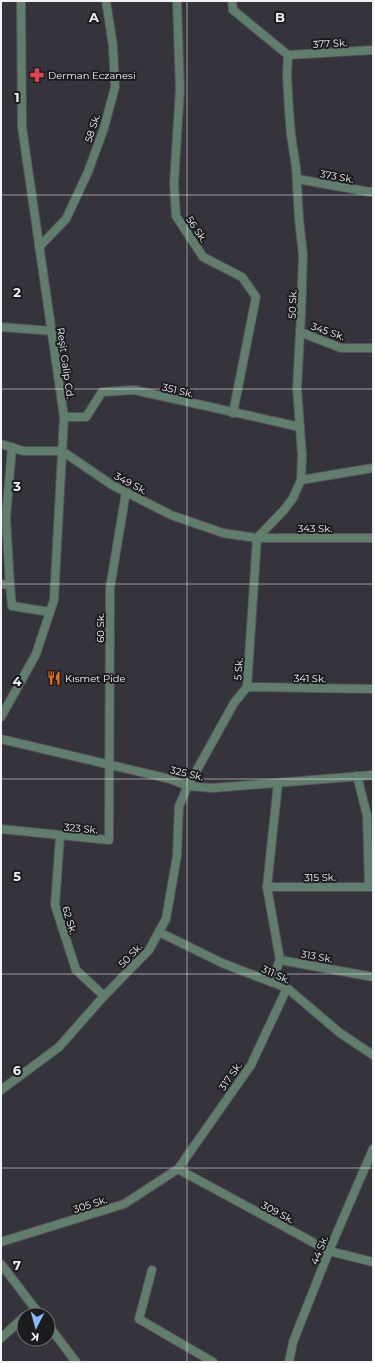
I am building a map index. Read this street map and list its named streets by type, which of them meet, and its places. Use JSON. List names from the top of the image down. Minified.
{"streets":{"street":["377 Sk.","58 Sk.","373 Sk.","56 Sk.","50 Sk.","345 Sk.","Reşit Galip Cd.","351 Sk.","349 Sk.","343 Sk.","60 Sk.","5 Sk.","341 Sk.","325 Sk.","323 Sk.","315 Sk.","62 Sk.","313 Sk.","311 Sk.","317 Sk.","305 Sk.","309 Sk.","44 Sk."]},"crossings":[["377 Sk.","50 Sk."],["58 Sk.","Reşit Galip Cd."],["373 Sk.","50 Sk."],["56 Sk.","351 Sk."],["50 Sk.","345 Sk."],["50 Sk.","351 Sk."],["50 Sk.","349 Sk."],["50 Sk.","343 Sk."],["50 Sk.","5 Sk."],["50 Sk.","325 Sk."],["50 Sk.","62 Sk."],["50 Sk.","311 Sk."],["Reşit Galip Cd.","351 Sk."],["Reşit Galip Cd.","349 Sk."],["349 Sk.","343 Sk."],["349 Sk.","60 Sk."],["349 Sk.","5 Sk."],["343 Sk.","5 Sk."],["60 Sk.","325 Sk."],["60 Sk.","323 Sk."],["5 Sk.","341 Sk."],["5 Sk.","325 Sk."],["325 Sk.","323 Sk."],["323 Sk.","62 Sk."],["311 Sk.","317 Sk."],["317 Sk.","305 Sk."],["317 Sk.","309 Sk."],["305 Sk.","309 Sk."],["309 Sk.","44 Sk."]],"places":{"pharmacy":["Derman Eczanesi"],"restaurant":["Kısmet Pide"]},"north":"bottom","grid":{"columns":["A","B"],"rows":["1","2","3","4","5","6","7"]}}
